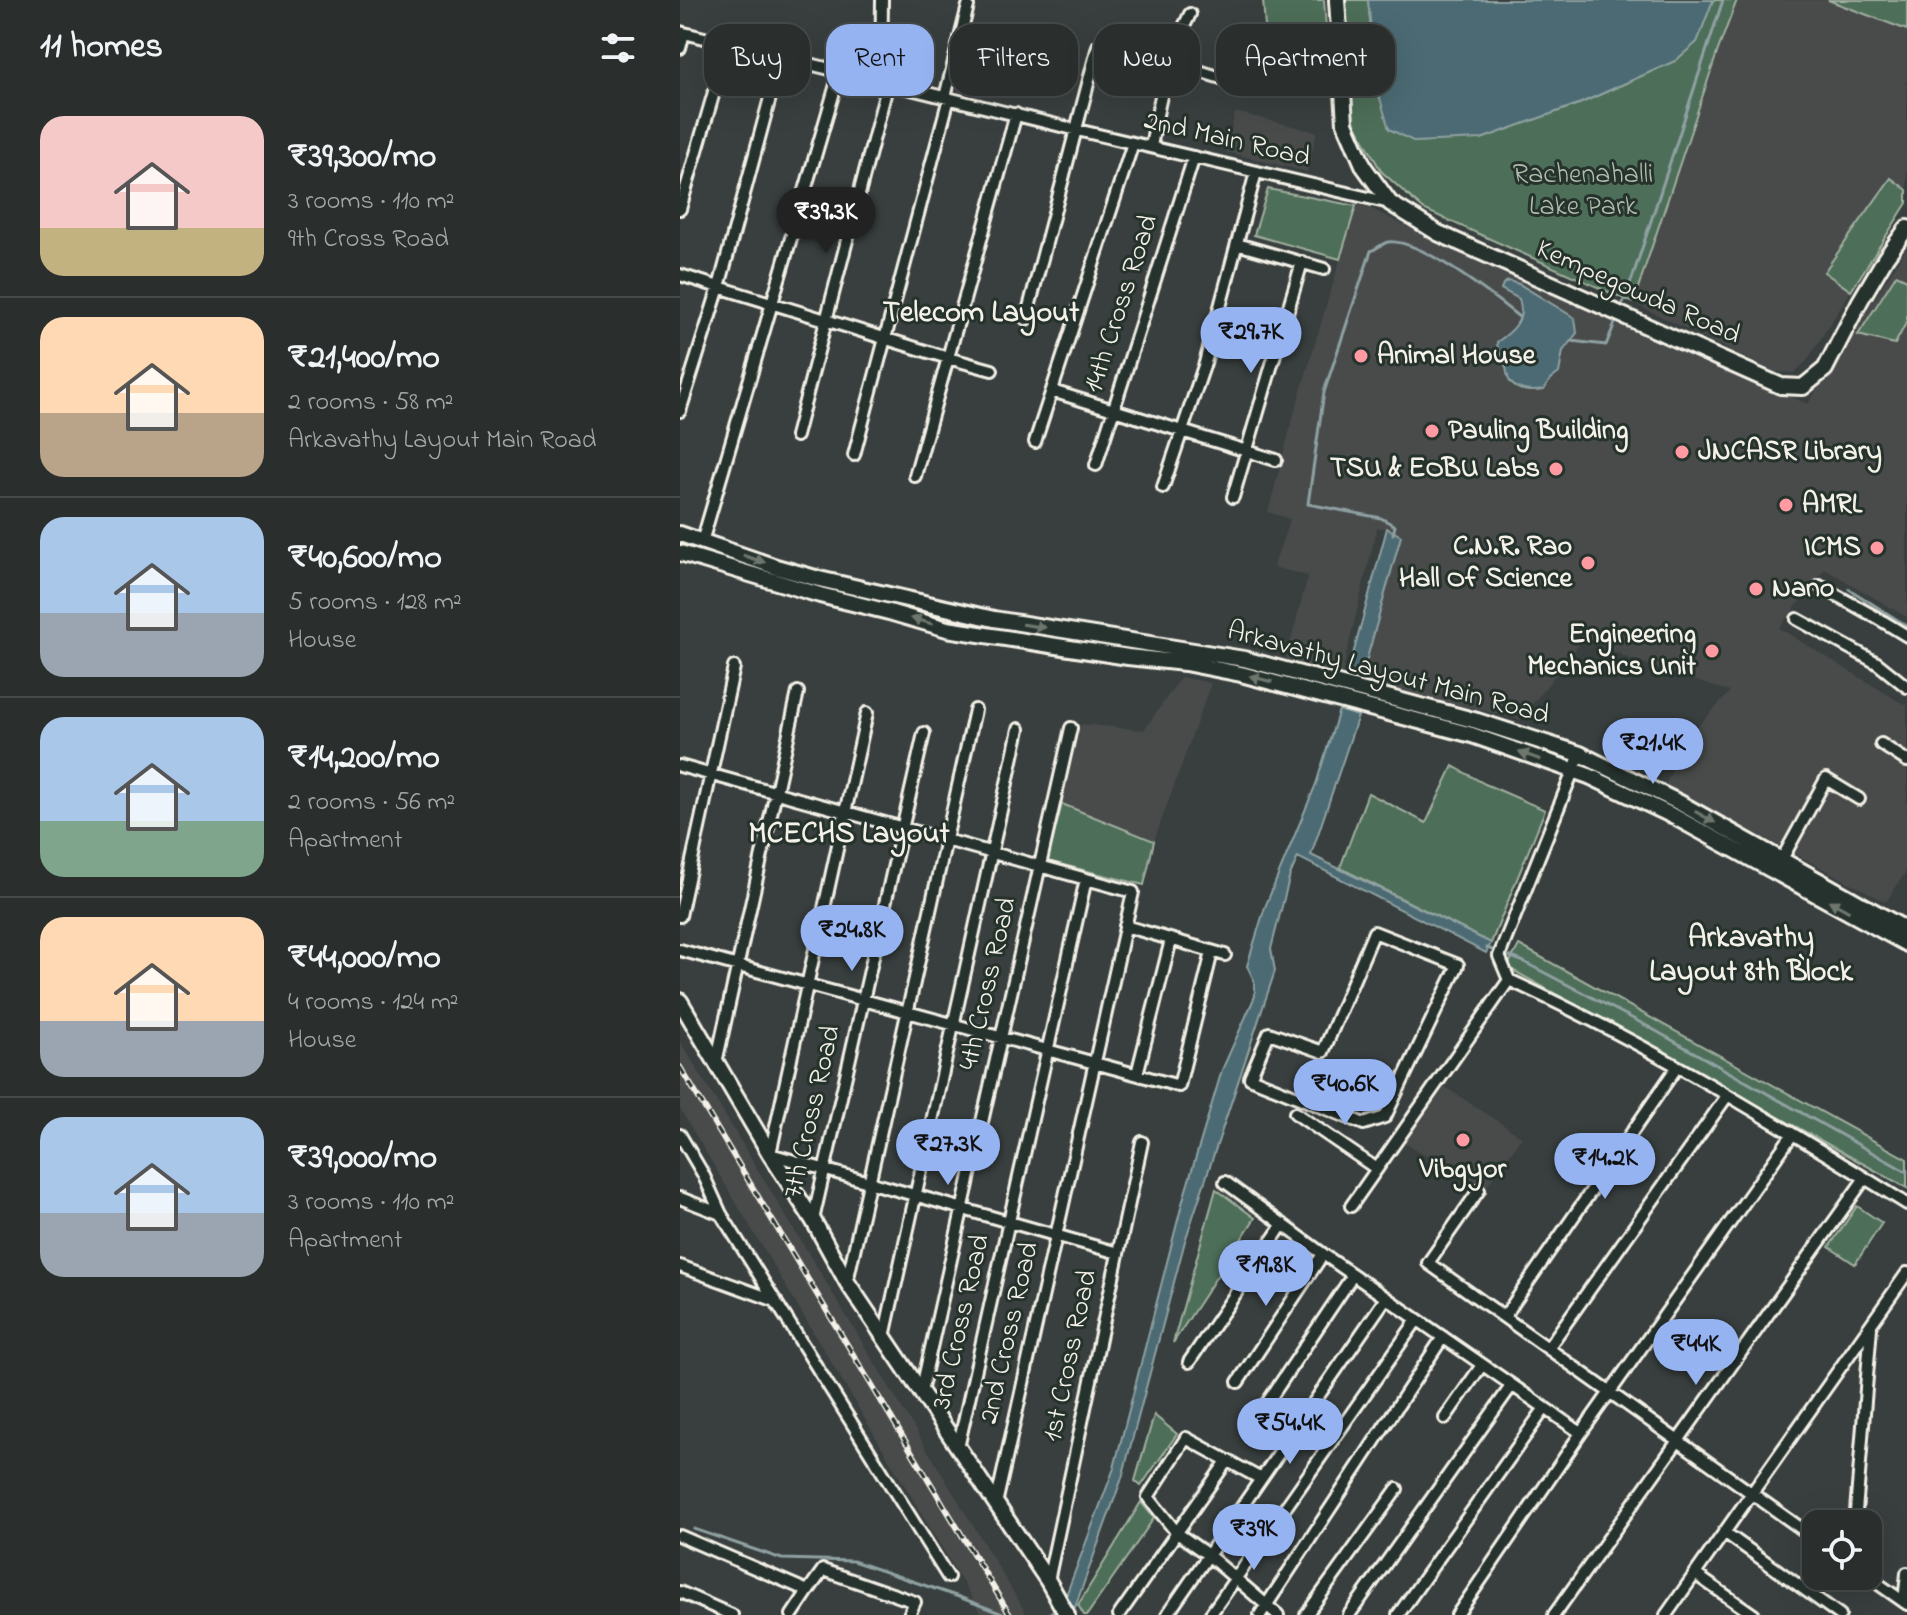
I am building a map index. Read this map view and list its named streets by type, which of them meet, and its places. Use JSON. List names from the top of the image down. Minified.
{"streets":{"main road":["Kempegowda Road","Arkavathy Layout Main Road"],"street":["2nd Main Road","14th Cross Road","4th Cross Road","7th Cross Road","3rd Cross Road","2nd Cross Road","1st Cross Road"]},"crossings":[["2nd Main Road","Kempegowda Road"],["2nd Main Road","14th Cross Road"],["3rd Cross Road","2nd Cross Road"]],"districts":["Telecom Layout","MCECHS Layout","Arkavathy Layout 8th Block"],"parks":["Rachenahalli Lake Park"],"places":["Animal House","Pauling Building","JNCASR Library","TSU & EOBU Labs","AMRL","ICMS","C.N.R. Rao Hall Of Science","Nano","Engineering Mechanics Unit","Vibgyor"],"page":{"heading":"11 homes","chip":["Buy","Rent","Filters","New","Apartment"],"list":[{"name":"₹39,300/mo","note":"3 rooms · 110 m² · 9th Cross Road"},{"name":"₹21,400/mo","note":"2 rooms · 58 m² · Arkavathy Layout Main Road"},{"name":"₹40,600/mo","note":"5 rooms · 128 m² · House"},{"name":"₹14,200/mo","note":"2 rooms · 56 m² · Apartment"},{"name":"₹44,000/mo","note":"4 rooms · 124 m² · House"},{"name":"₹39,000/mo","note":"3 rooms · 110 m² · Apartment"}],"price":["₹39.3K","₹29.7K","₹21.4K","₹24.8K","₹40.6K","₹27.3K","₹14.2K","₹19.8K","₹44K","₹54.4K","₹39K"]}}
